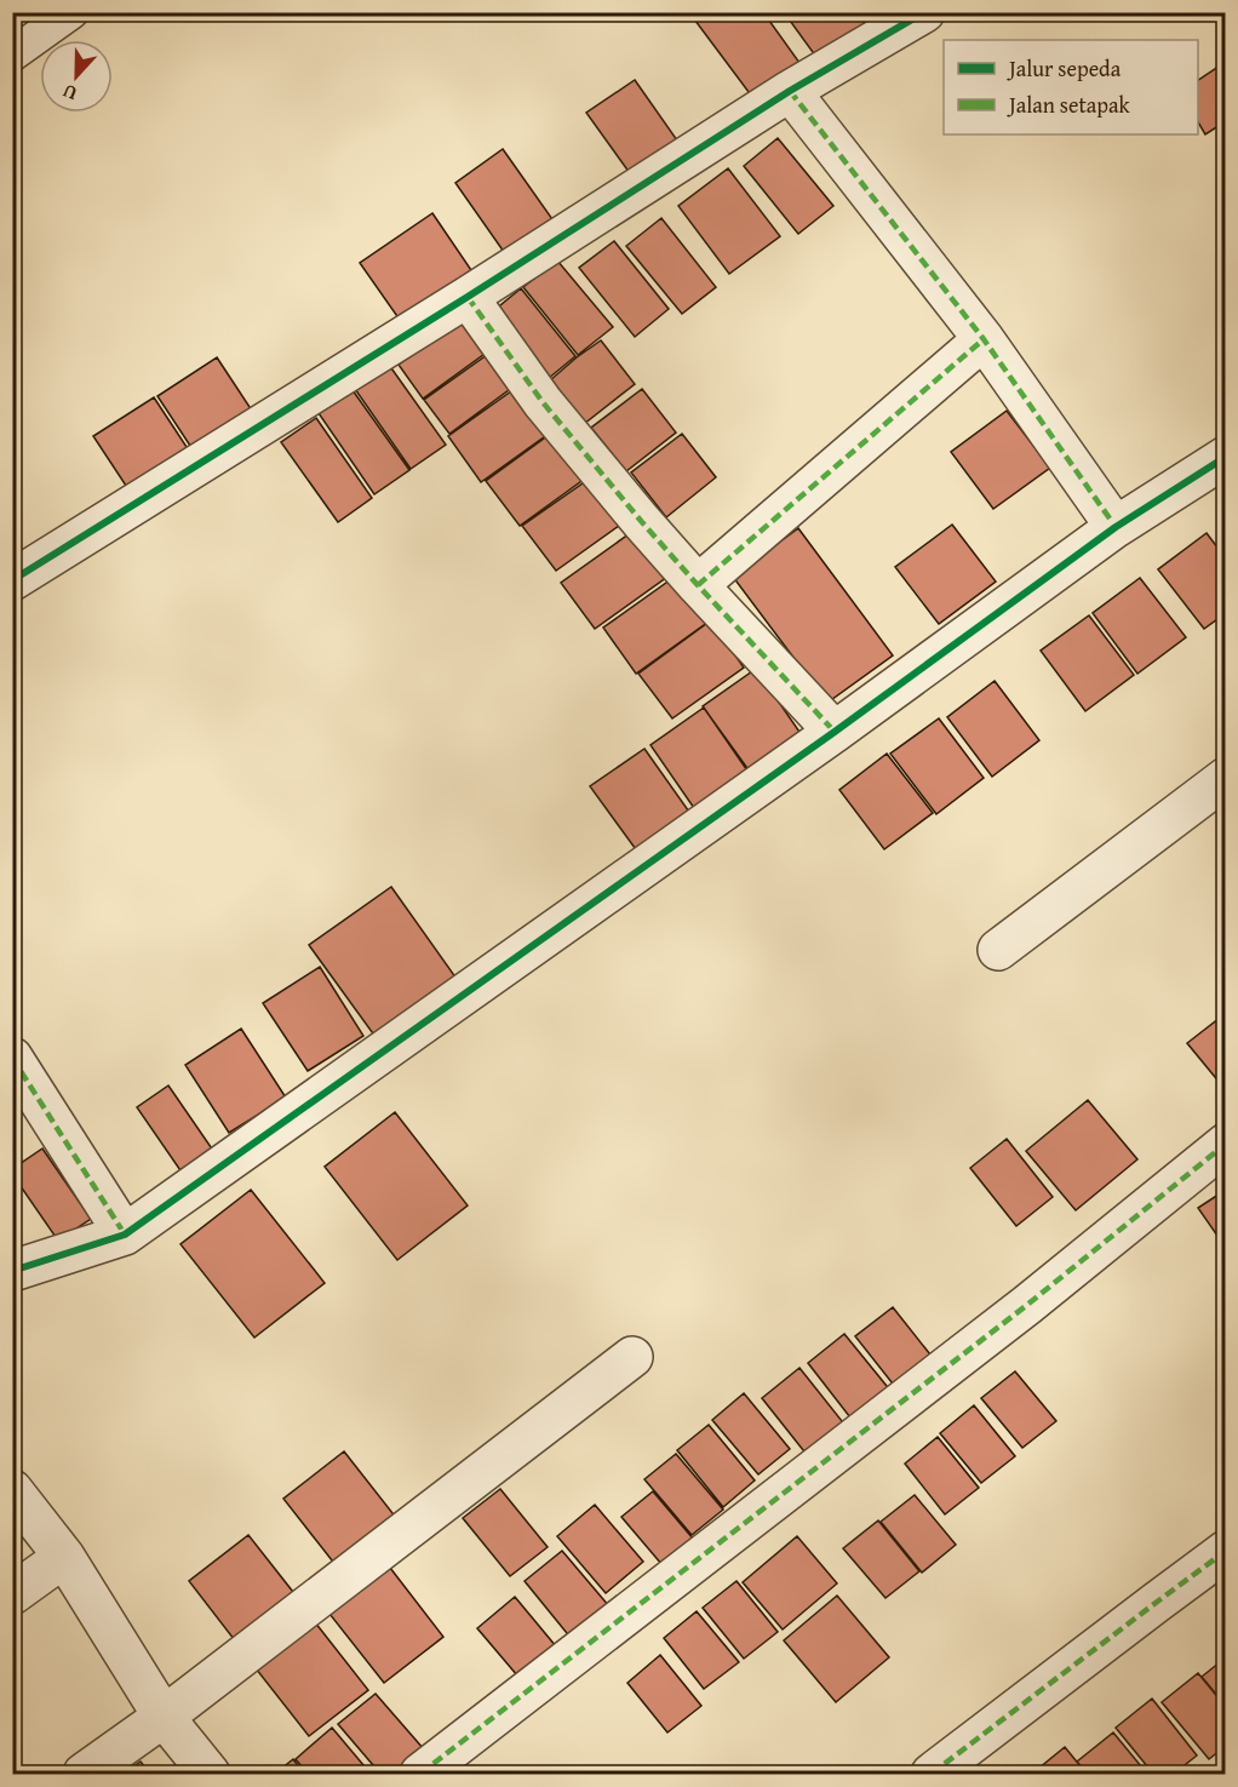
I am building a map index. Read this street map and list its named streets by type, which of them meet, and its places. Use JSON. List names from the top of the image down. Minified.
{"legend":["Jalur sepeda","Jalan setapak"],"north":"bottom"}
